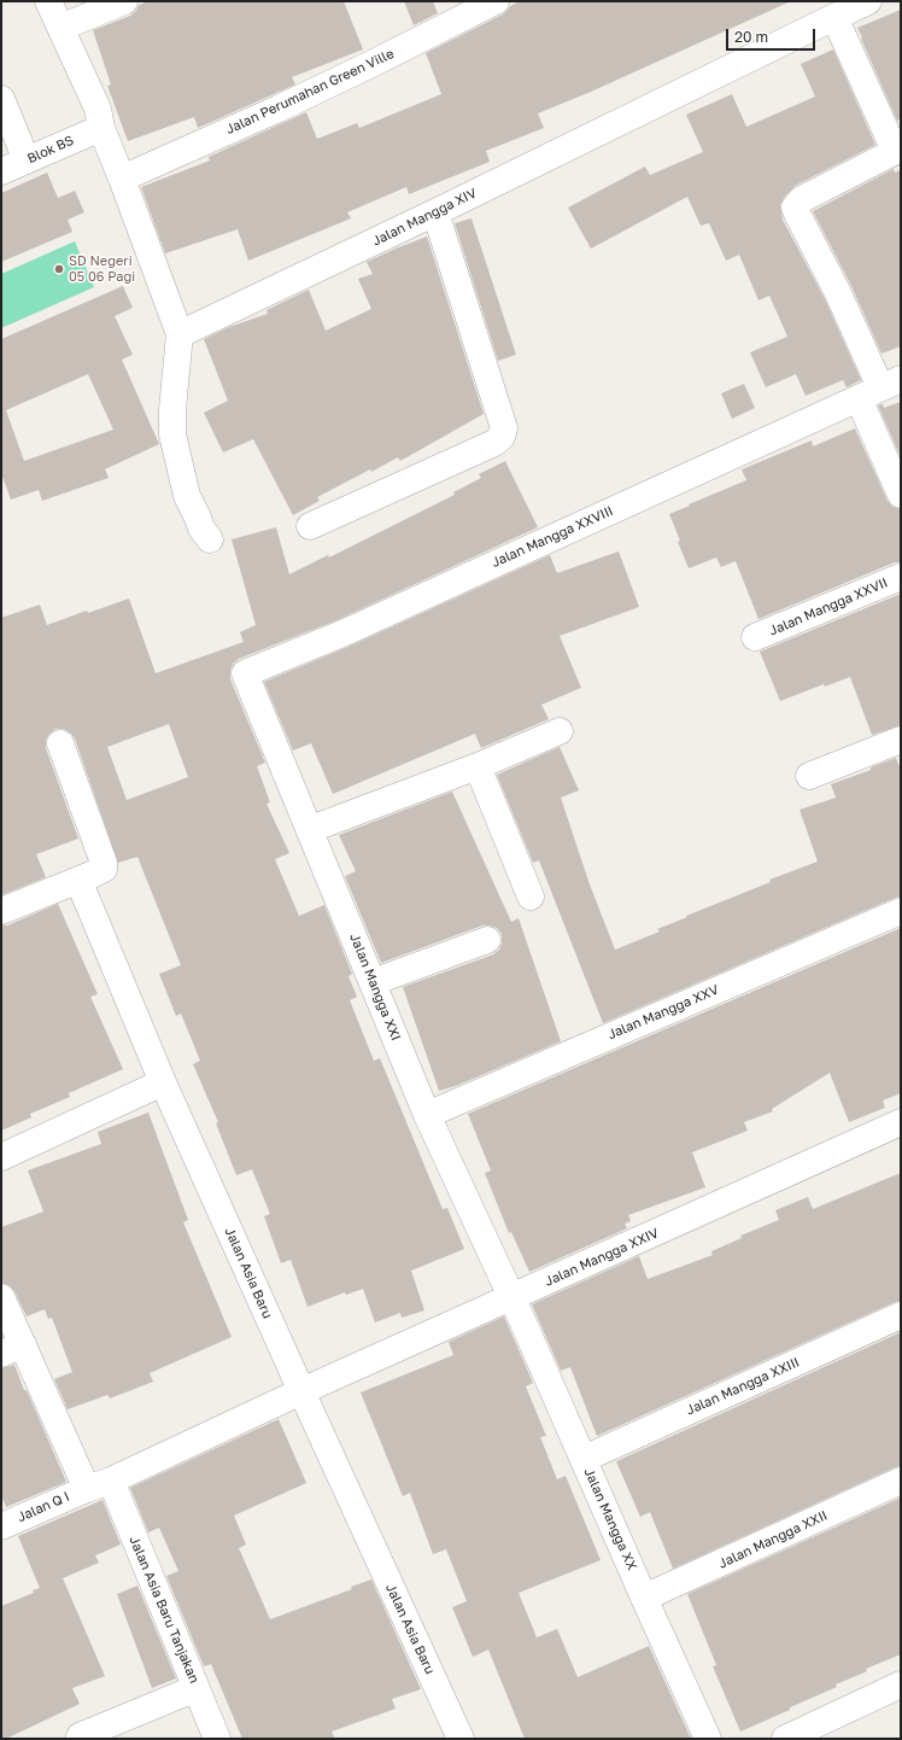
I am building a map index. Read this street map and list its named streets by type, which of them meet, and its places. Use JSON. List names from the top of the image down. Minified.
{"streets":{"street":["Jalan Perumahan Green Ville","Blok BS","Jalan Mangga XIV","Jalan Mangga XXVIII","Jalan Mangga XXVII","Jalan Mangga XXI","Jalan Mangga XXV","Jalan Mangga XXIV","Jalan Asia Baru","Jalan Mangga XXIII","Jalan Q I","Jalan Mangga XX","Jalan Mangga XXII","Jalan Asia Baru Tanjakan"]},"crossings":[["Jalan Mangga XXVIII","Jalan Mangga XXI"],["Jalan Mangga XXI","Jalan Mangga XXV"],["Jalan Mangga XXI","Jalan Mangga XXIV"],["Jalan Mangga XXI","Jalan Mangga XX"],["Jalan Mangga XXIV","Jalan Asia Baru"],["Jalan Mangga XXIV","Jalan Mangga XX"],["Jalan Mangga XXIII","Jalan Mangga XX"],["Jalan Mangga XX","Jalan Mangga XXII"]],"places":["SD Negeri 05 06 Pagi"],"scale_bar":"20 m"}
